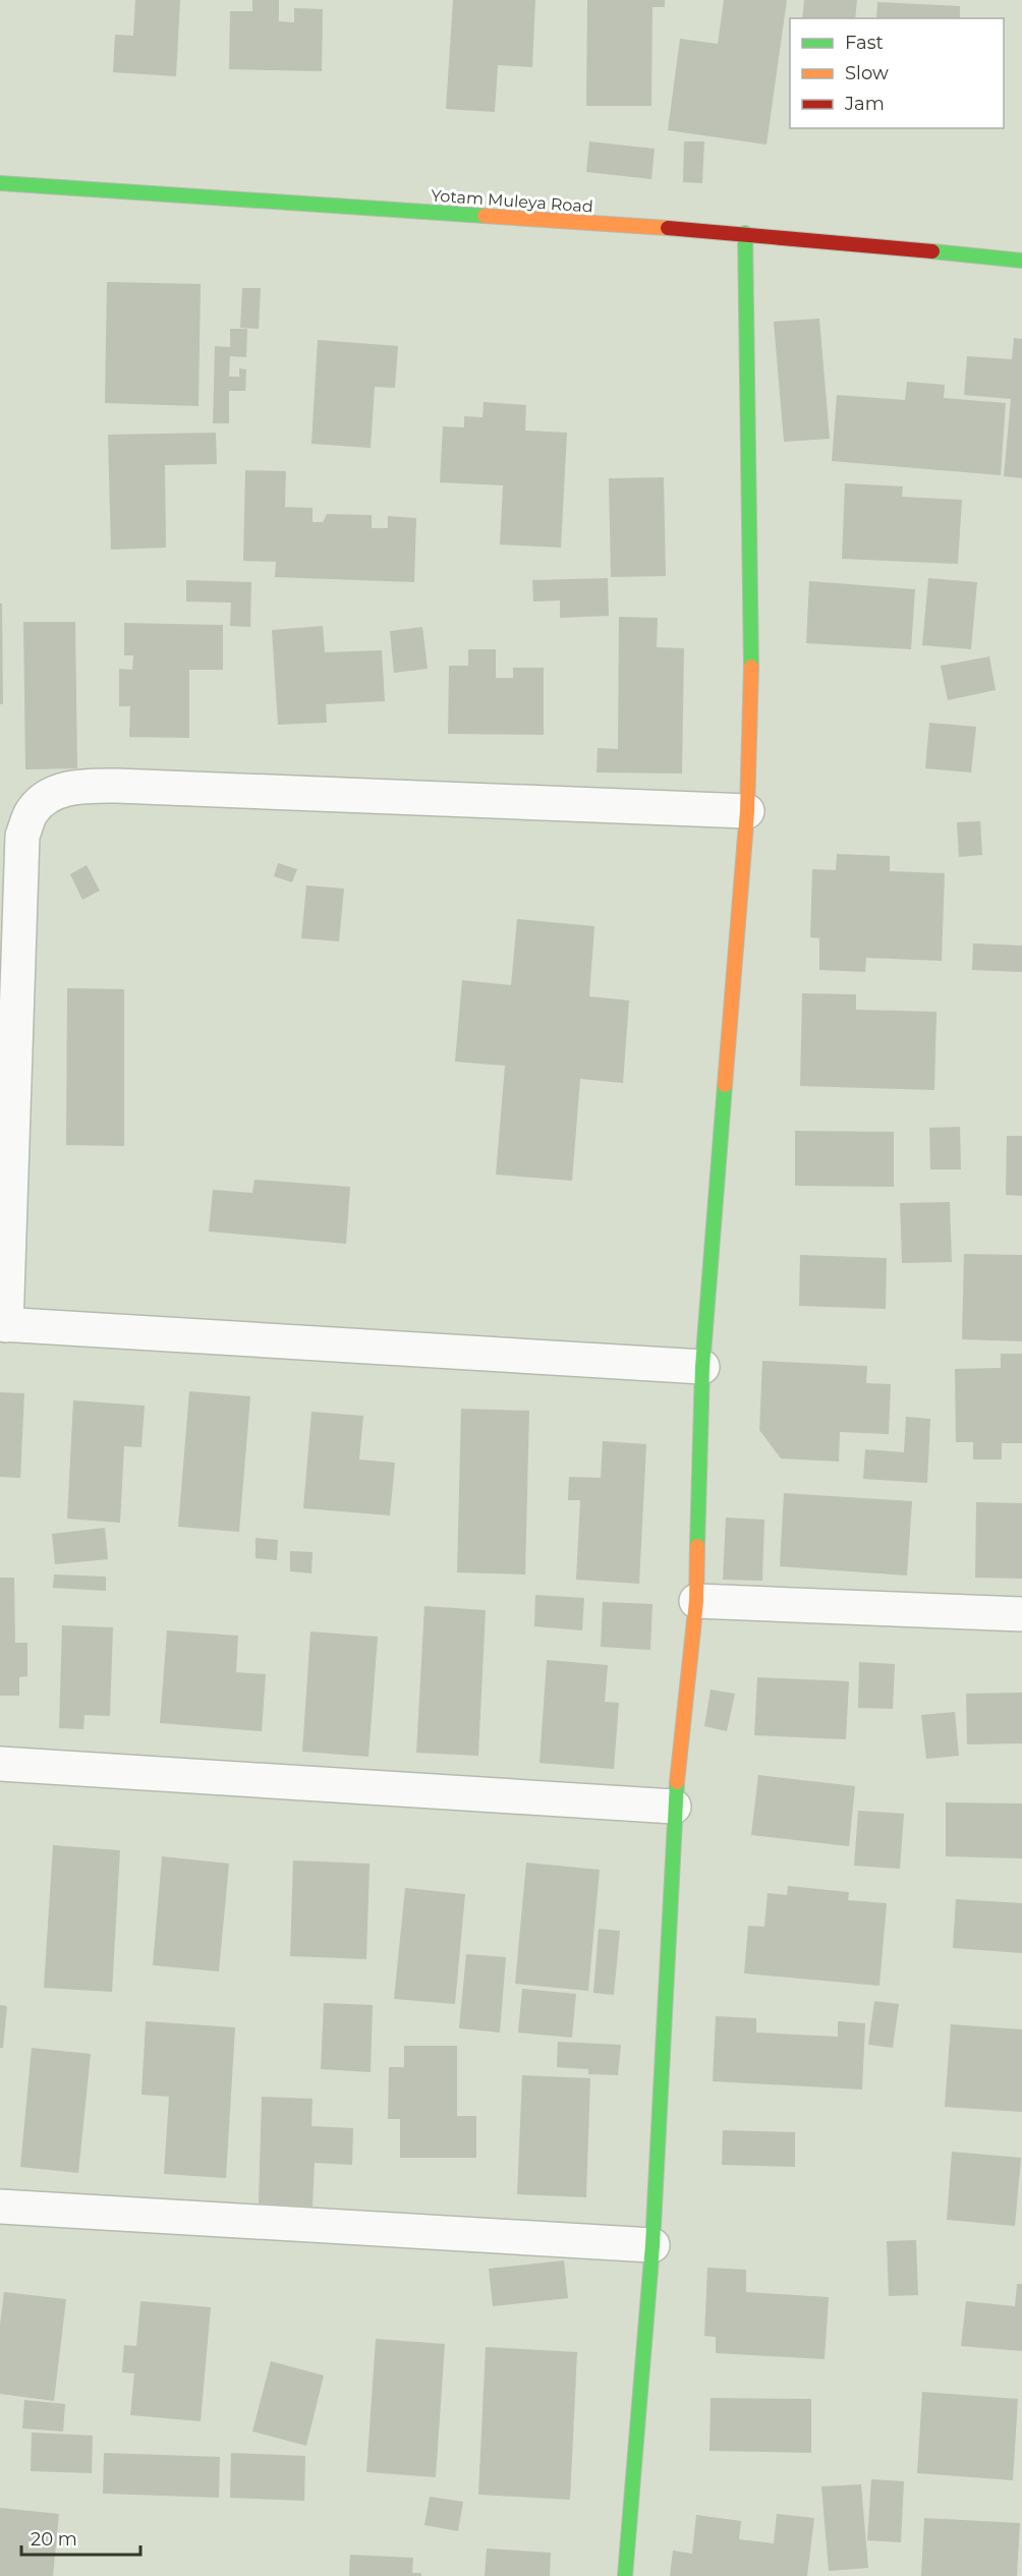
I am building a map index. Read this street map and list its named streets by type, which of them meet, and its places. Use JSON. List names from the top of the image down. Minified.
{"streets":{"street":["Yotam Muleya Road"]},"legend":["Fast","Slow","Jam"],"scale_bar":"20 m"}
